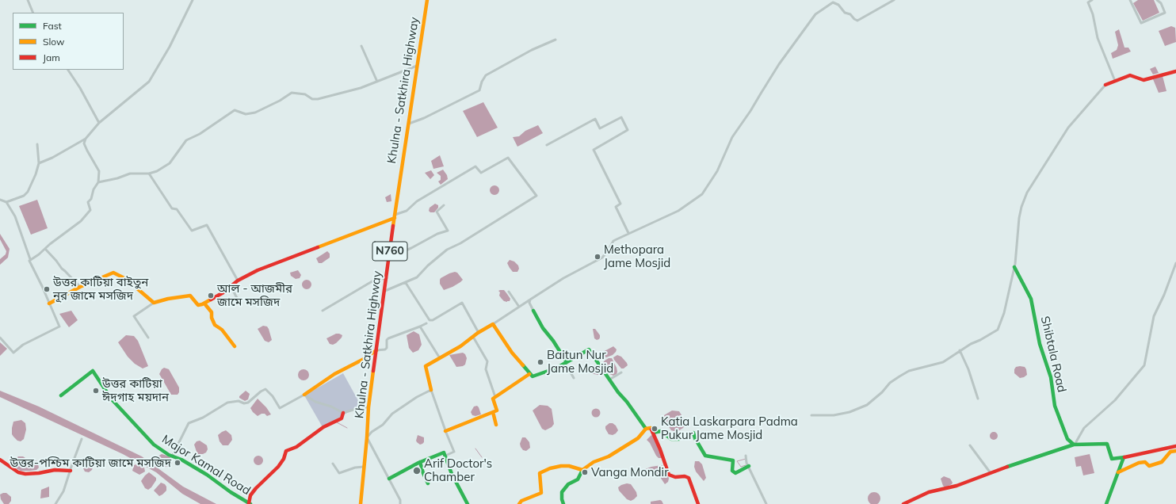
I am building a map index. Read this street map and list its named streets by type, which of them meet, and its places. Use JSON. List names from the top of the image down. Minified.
{"streets":{"main road":["Khulna - Satkhira Highway","N760","Shibtala Road","Major Kamal Road"]},"places":["Methopara Jame Mosjid","উত্তর কাটিয়া বাইতুন নূর জামে মসজিদ","আল - আজমীর জামে মসজিদ","Baitun Nur Jame Mosjid","উত্তর কাটিয়া ঈদগাহ ময়দান","Katia Laskarpara Padma Pukur Jame Mosjid","উত্তর-পশ্চিম কাটিয়া জামে মসজিদ","Arif Doctor's Chamber","Vanga Mondir"],"legend":["Fast","Slow","Jam"]}
